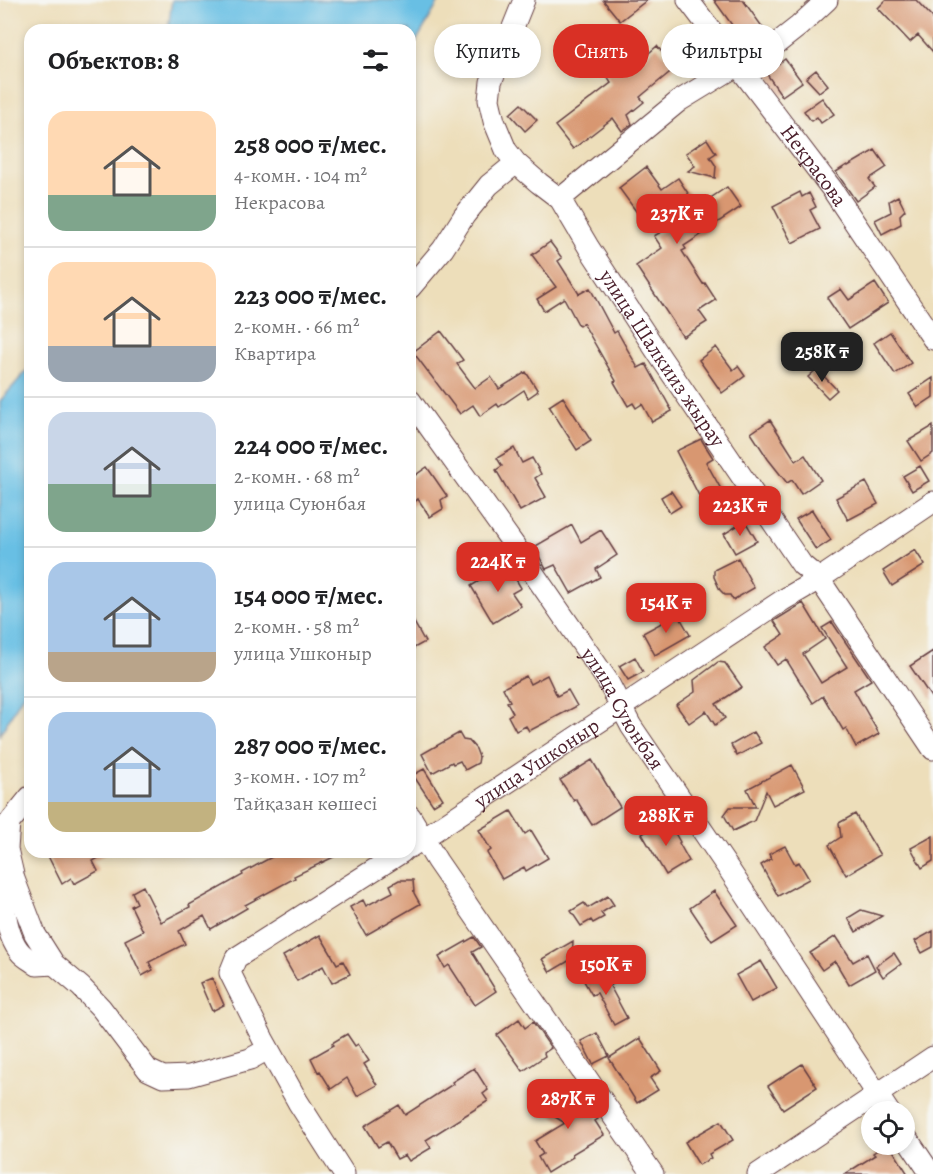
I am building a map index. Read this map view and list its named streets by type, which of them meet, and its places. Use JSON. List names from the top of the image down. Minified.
{"streets":{"street":["Некрасова","улица Шалкииз жырау","улица Суюнбая","улица Ушконыр"]},"crossings":[["улица Шалкииз жырау","улица Ушконыр"],["улица Суюнбая","улица Ушконыр"]],"page":{"chip":["Купить","Снять","Фильтры"],"heading":"Объектов: 8","list":[{"name":"258 000 ₸/мес.","note":"4-комн. · 104 m² · Некрасова"},{"name":"223 000 ₸/мес.","note":"2-комн. · 66 m² · Квартира"},{"name":"224 000 ₸/мес.","note":"2-комн. · 68 m² · улица Суюнбая"},{"name":"154 000 ₸/мес.","note":"2-комн. · 58 m² · улица Ушконыр"},{"name":"287 000 ₸/мес.","note":"3-комн. · 107 m² · Тайқазан көшесі"}],"price":["237K ₸","258K ₸","223K ₸","224K ₸","154K ₸","288K ₸","150K ₸","287K ₸"]}}
